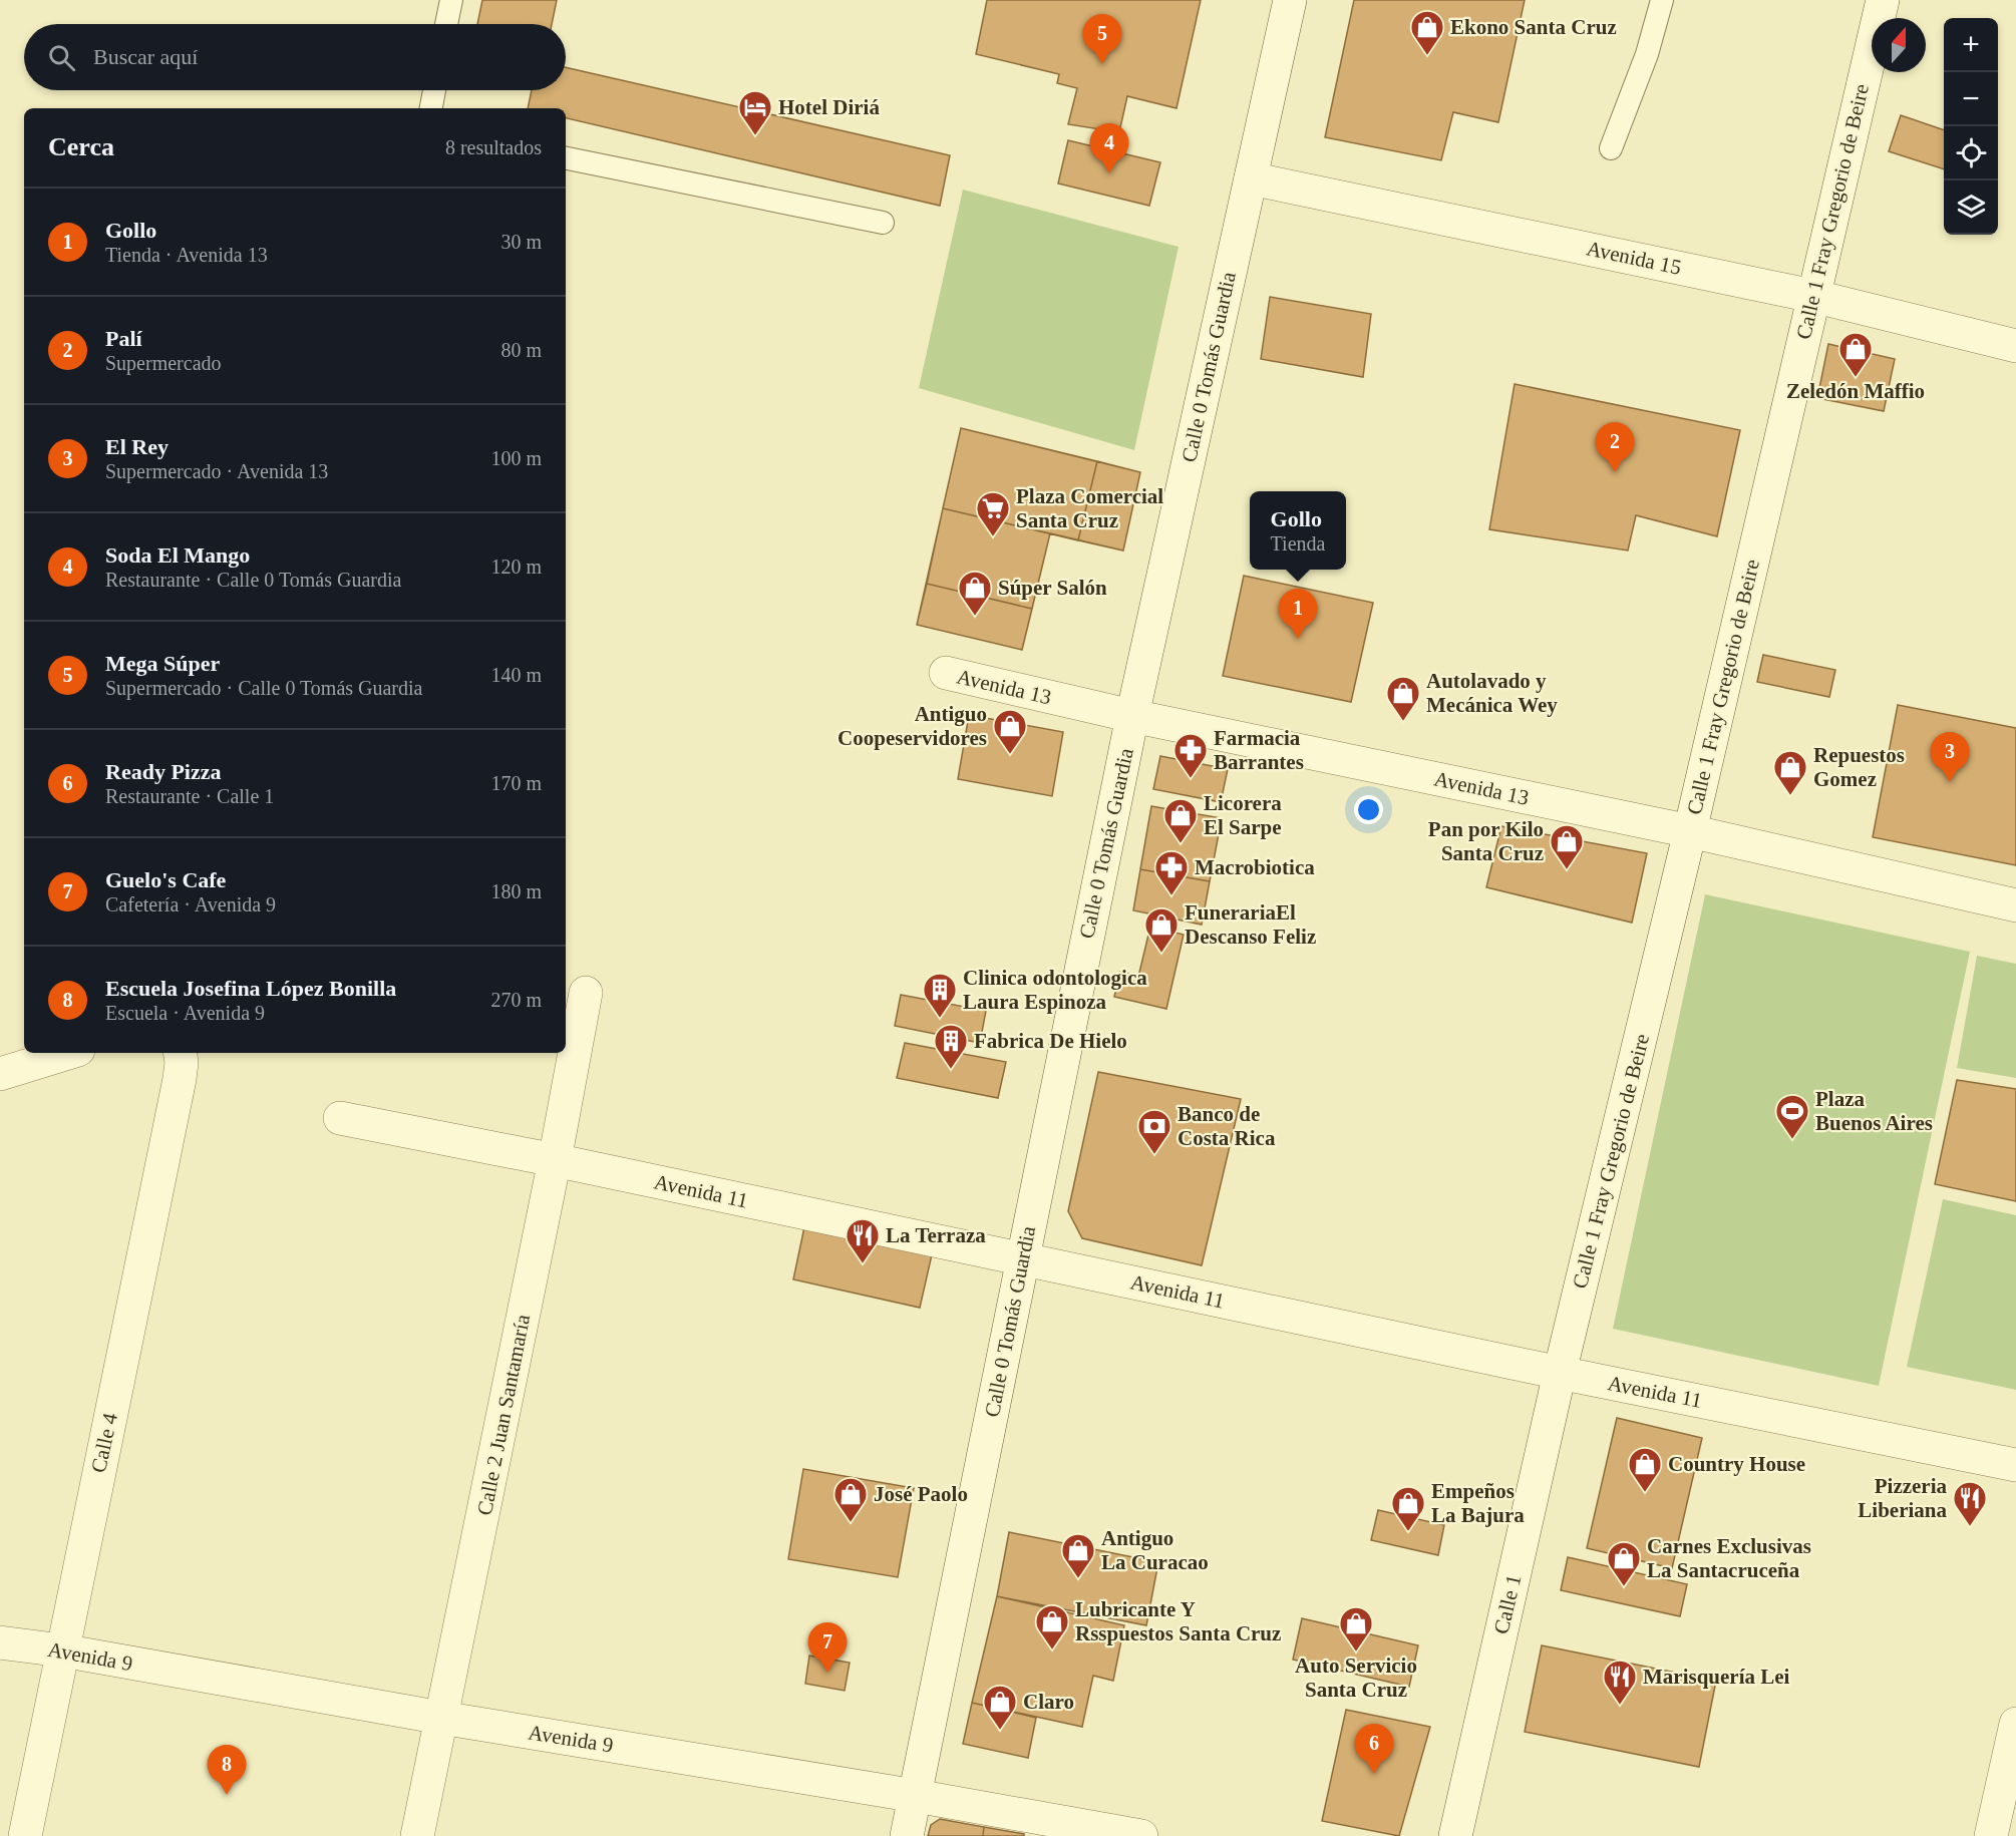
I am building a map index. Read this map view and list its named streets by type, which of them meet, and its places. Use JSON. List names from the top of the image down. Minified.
{"streets":{"street":["Calle 1 Fray Gregorio de Beire","Avenida 15","Calle 0 Tomás Guardia","Avenida 13","Avenida 11","Calle 2 Juan Santamaría","Calle 4","Calle 1","Avenida 9"]},"crossings":[["Calle 1 Fray Gregorio de Beire","Avenida 15"],["Calle 1 Fray Gregorio de Beire","Avenida 13"],["Calle 1 Fray Gregorio de Beire","Avenida 11"],["Calle 1 Fray Gregorio de Beire","Calle 1"],["Avenida 15","Calle 0 Tomás Guardia"],["Calle 0 Tomás Guardia","Avenida 13"],["Calle 0 Tomás Guardia","Avenida 11"],["Calle 0 Tomás Guardia","Avenida 9"],["Avenida 11","Calle 2 Juan Santamaría"],["Avenida 11","Calle 1"],["Calle 2 Juan Santamaría","Avenida 9"],["Calle 4","Avenida 9"]],"places":{"shop":["Ekono Santa Cruz","Zeledón Maffio","Súper Salón","Autolavado y Mecánica Wey","Antiguo Coopeservidores","Repuestos Gomez","Licorera El Sarpe","Pan por Kilo Santa Cruz","FunerariaEl Descanso Feliz","Country House","José Paolo","Empeños La Bajura","Antiguo La Curacao","Carnes Exclusivas La Santacruceña","Lubricante Y Rsspuestos Santa Cruz","Auto Servicio Santa Cruz","Claro"],"hotel":["Hotel Diriá"],"supermarket":["Plaza Comercial Santa Cruz"],"pharmacy":["Farmacia Barrantes","Macrobiotica"],"building":["Clinica odontologica Laura Espinoza","Fabrica De Hielo"],"sports":["Plaza Buenos Aires"],"bank":["Banco de Costa Rica"],"restaurant":["La Terraza","Pizzeria Liberiana","Marisquería Lei"]},"north":"top","page":{"pins":["5","4","2","1","3","7","6","8"],"map_buttons":["+","−"],"search":"Buscar aquí","heading":["Cerca","8 resultados"],"list":[{"mark":"1","name":"Gollo","note":"Tienda · Avenida 13","value":"30 m"},{"mark":"2","name":"Palí","note":"Supermercado","value":"80 m"},{"mark":"3","name":"El Rey","note":"Supermercado · Avenida 13","value":"100 m"},{"mark":"4","name":"Soda El Mango","note":"Restaurante · Calle 0 Tomás Guardia","value":"120 m"},{"mark":"5","name":"Mega Súper","note":"Supermercado · Calle 0 Tomás Guardia","value":"140 m"},{"mark":"6","name":"Ready Pizza","note":"Restaurante · Calle 1","value":"170 m"},{"mark":"7","name":"Guelo's Cafe","note":"Cafetería · Avenida 9","value":"180 m"},{"mark":"8","name":"Escuela Josefina López Bonilla","note":"Escuela · Avenida 9","value":"270 m"}],"popup":["Gollo","Tienda"]}}
